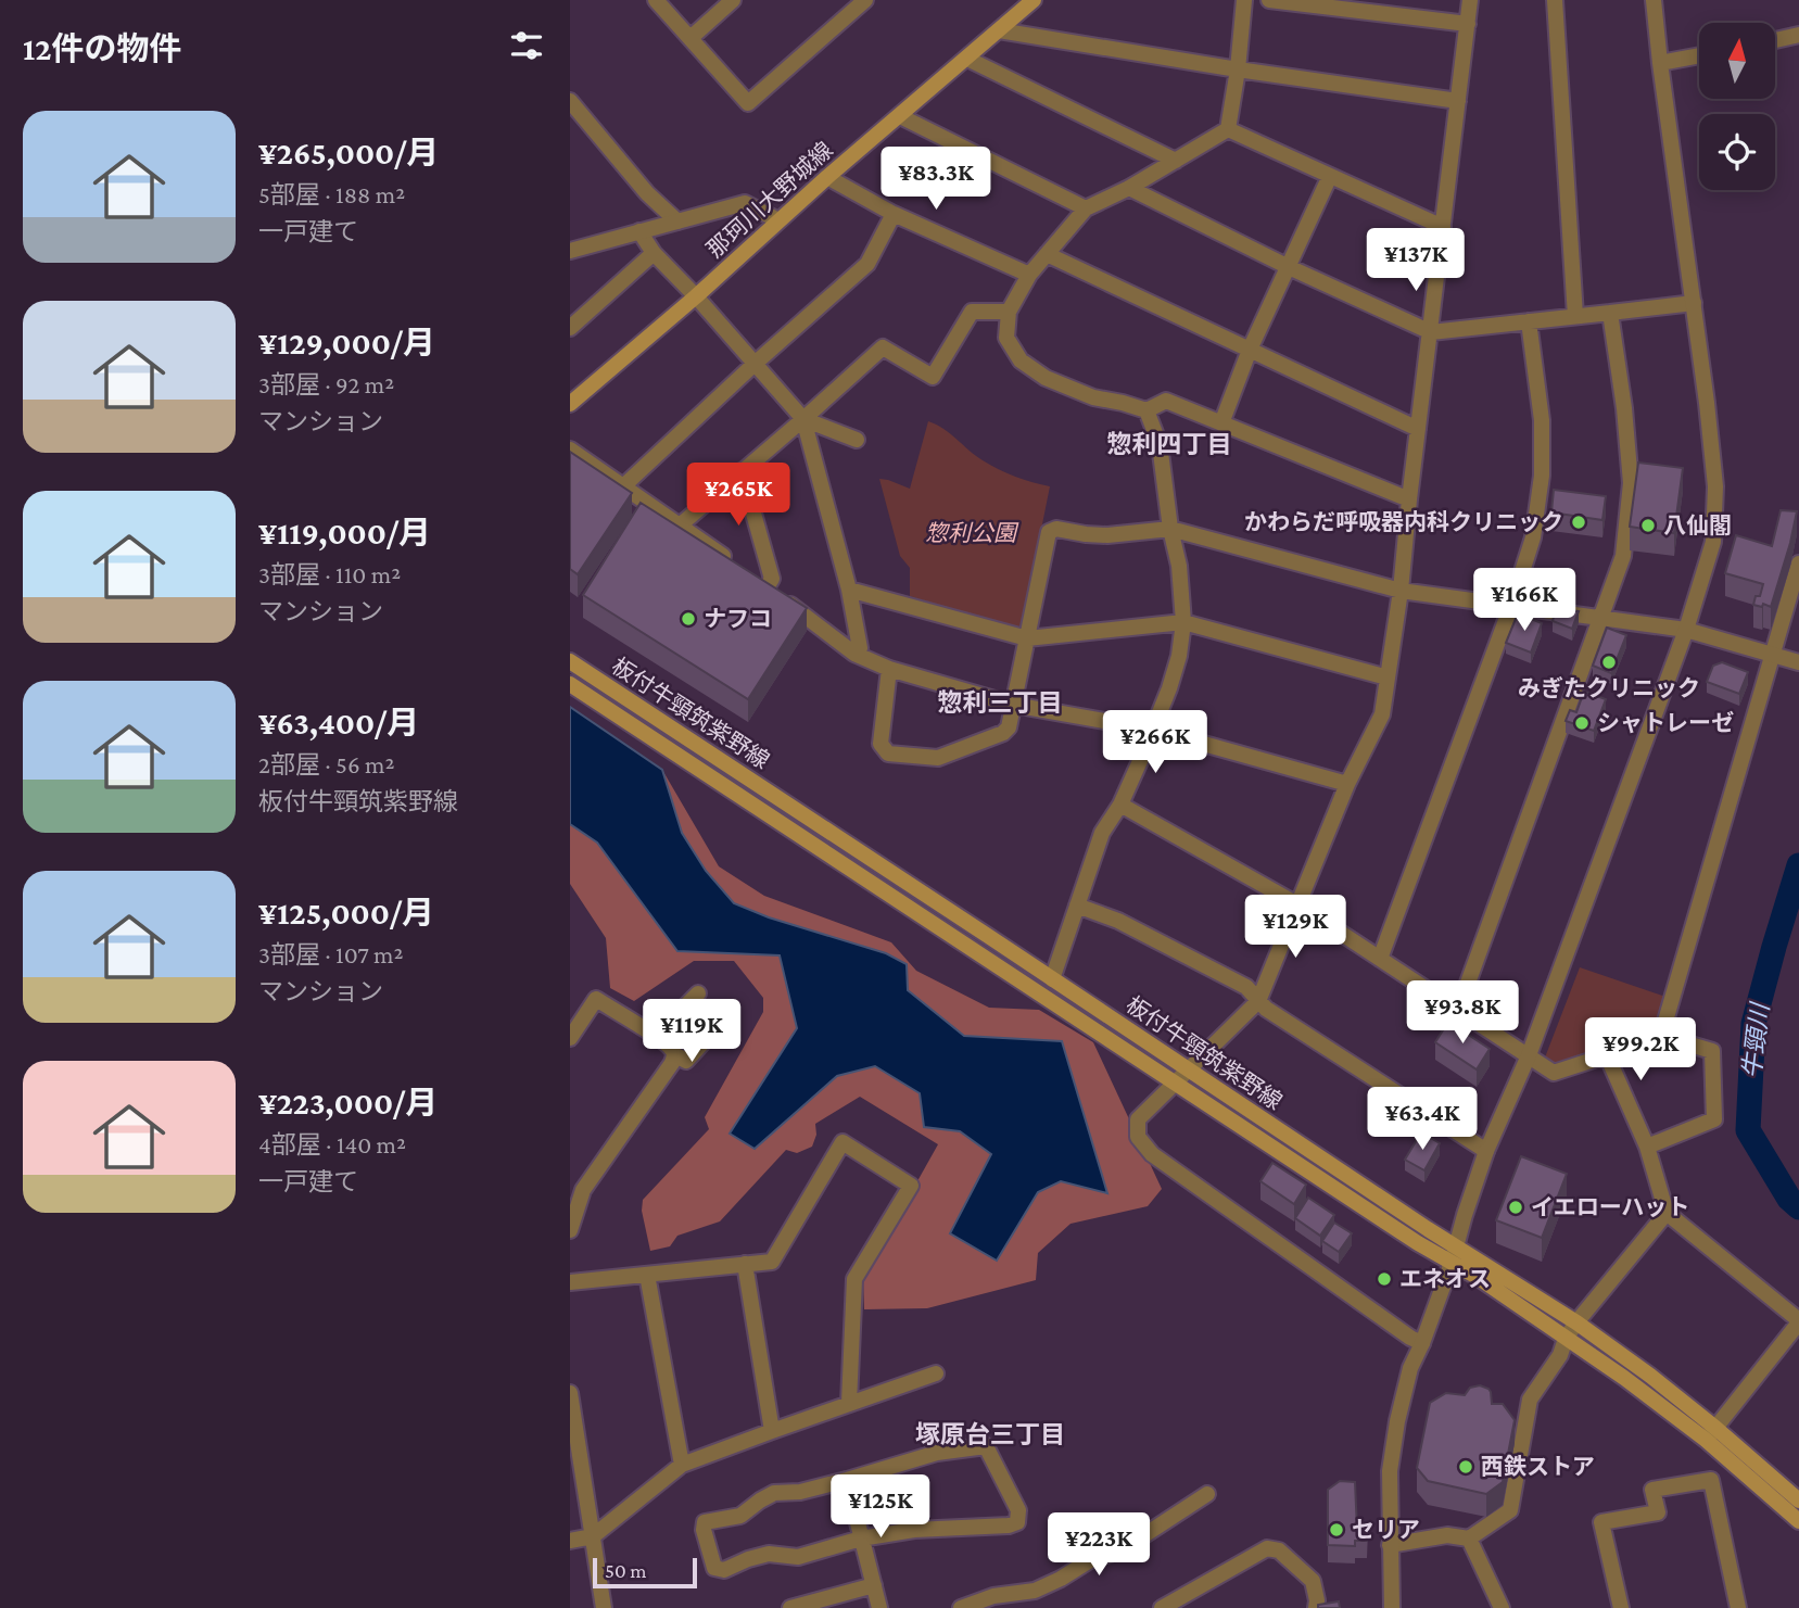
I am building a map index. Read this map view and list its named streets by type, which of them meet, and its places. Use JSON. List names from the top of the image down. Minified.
{"streets":{"main road":["那珂川大野城線","板付牛頸筑紫野線"]},"districts":["惣利四丁目","惣利三丁目","塚原台三丁目"],"water":["牛頸川"],"parks":["惣利公園"],"places":["かわらだ呼吸器内科クリニック","八仙閣","ナフコ","みぎたクリニック","シャトレーゼ","イエローハット","エネオス","西鉄ストア","セリア"],"scale_bar":"50 m","north":"top","page":{"heading":"12件の物件","list":[{"name":"¥265,000/月","note":"5部屋 · 188 m² · 一戸建て"},{"name":"¥129,000/月","note":"3部屋 · 92 m² · マンション"},{"name":"¥119,000/月","note":"3部屋 · 110 m² · マンション"},{"name":"¥63,400/月","note":"2部屋 · 56 m² · 板付牛頸筑紫野線"},{"name":"¥125,000/月","note":"3部屋 · 107 m² · マンション"},{"name":"¥223,000/月","note":"4部屋 · 140 m² · 一戸建て"}],"price":["¥83.3K","¥137K","¥265K","¥166K","¥266K","¥129K","¥93.8K","¥119K","¥99.2K","¥63.4K","¥125K","¥223K"],"scale":"50 m"}}
